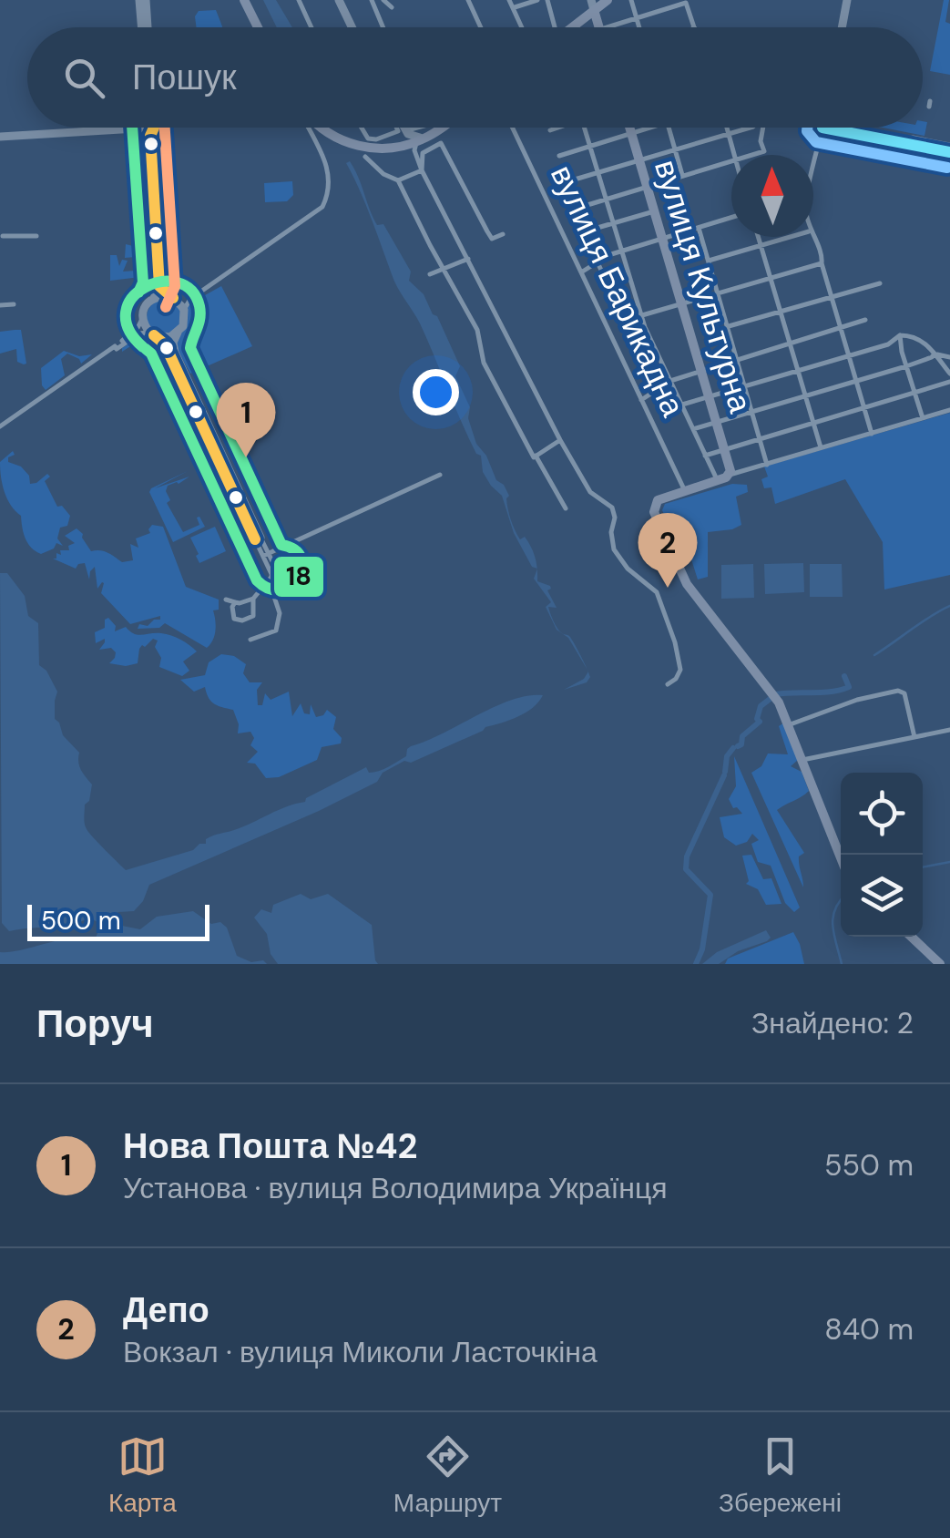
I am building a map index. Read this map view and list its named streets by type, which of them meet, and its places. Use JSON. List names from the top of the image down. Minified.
{"streets":{"main road":["вулиця Культурна"],"street":["вулиця Барикадна"]},"lines":["transit line 18"],"scale_bar":"500 m","north":"top","page":{"search":"Пошук","pins":["1","2"],"scale":"500 m","heading":["Поруч","Знайдено: 2"],"list":[{"mark":"1","name":"Нова Пошта №42","note":"Установа · вулиця Володимира Українця","value":"550 m"},{"mark":"2","name":"Депо","note":"Вокзал · вулиця Миколи Ласточкіна","value":"840 m"}],"nav":["Карта","Маршрут","Збережені"]}}
